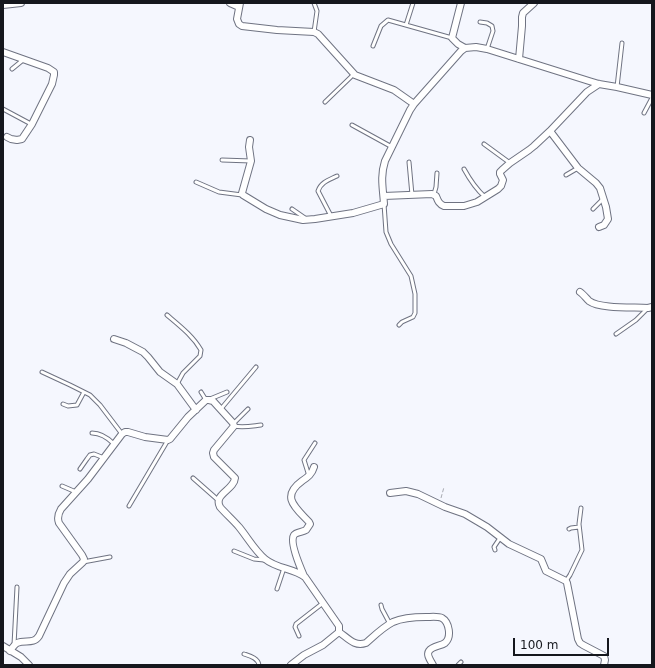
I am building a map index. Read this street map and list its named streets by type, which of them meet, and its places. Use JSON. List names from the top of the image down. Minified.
{"scale_bar":"100 m"}
